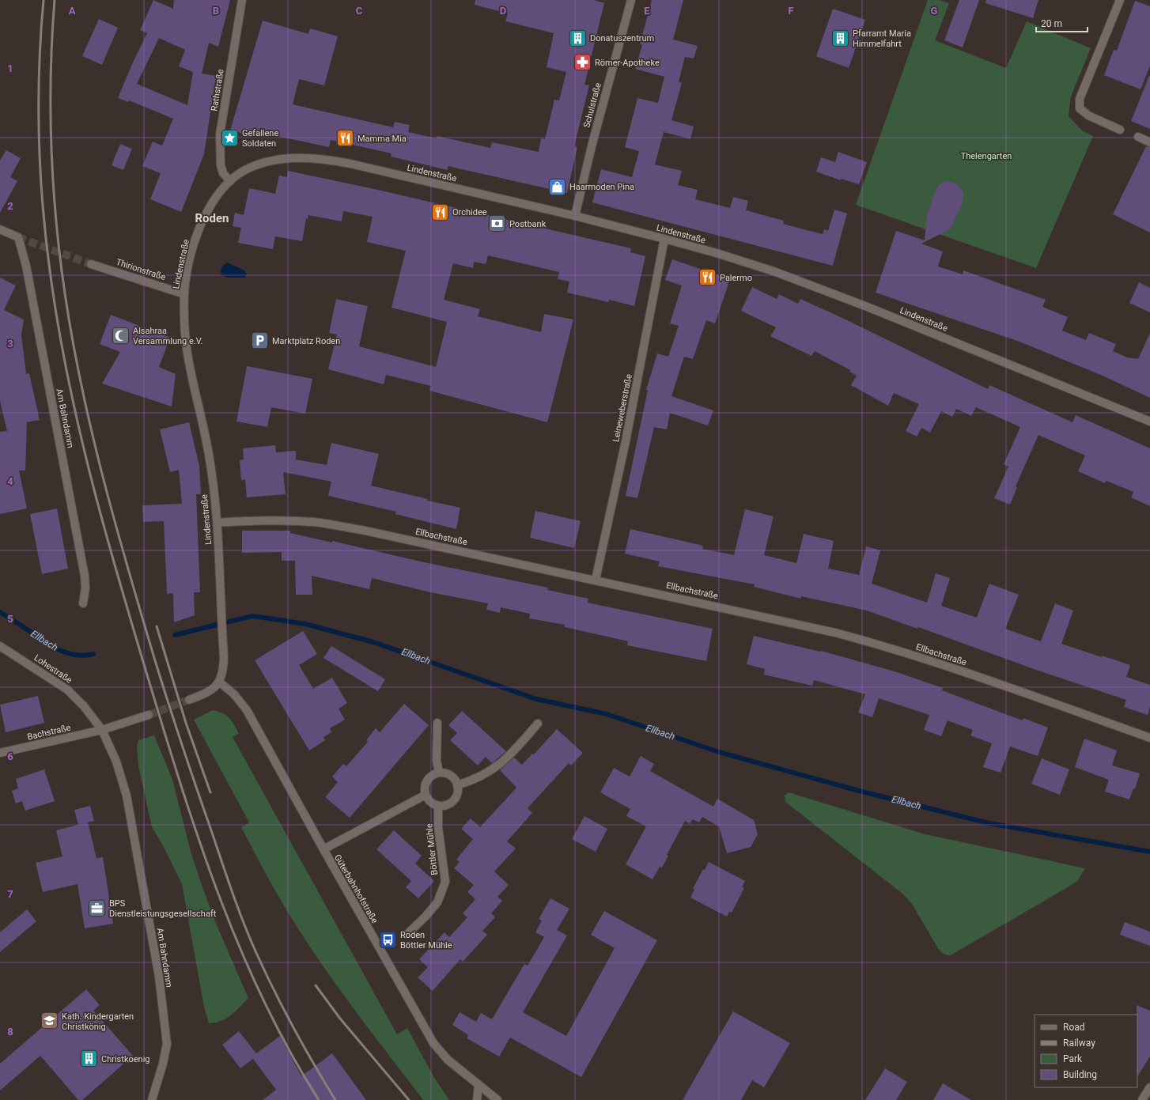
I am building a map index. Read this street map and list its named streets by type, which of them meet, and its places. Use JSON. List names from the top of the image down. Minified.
{"streets":{"street":["Rathstraße","Schulstraße","Lindenstraße","Thirionstraße","Leineweberstraße","Am Bahndamm","Ellbachstraße","Lohestraße","Bachstraße","Böttler Mühle","Güterbahnhofstraße"]},"crossings":[["Rathstraße","Lindenstraße"],["Schulstraße","Lindenstraße"],["Lindenstraße","Thirionstraße"],["Lindenstraße","Leineweberstraße"],["Lindenstraße","Ellbachstraße"],["Lindenstraße","Güterbahnhofstraße"],["Leineweberstraße","Ellbachstraße"],["Am Bahndamm","Lohestraße"],["Am Bahndamm","Bachstraße"],["Lohestraße","Bachstraße"]],"districts":["Roden"],"water":["Ellbach"],"parks":["Thelengarten"],"places":{"building":["Donatuszentrum","Pfarramt Maria Himmelfahrt","Christkoenig"],"pharmacy":["Römer-Apotheke"],"place":["Gefallene Soldaten"],"restaurant":["Mamma Mia","Orchidee","Palermo"],"shop":["Haarmoden Pina"],"bank":["Postbank"],"mosque":["Alsahraa Versammlung e.V."],"parking":["Marktplatz Roden"],"office":["BPS Dienstleistungsgesellschaft"],"bus stop":["Roden Böttler Mühle"],"school or university":["Kath. Kindergarten Christkönig"]},"legend":["Road","Railway","Park","Building"],"scale_bar":"20 m","grid":{"columns":["A","B","C","D","E","F","G"],"rows":["1","2","3","4","5","6","7","8"]}}
